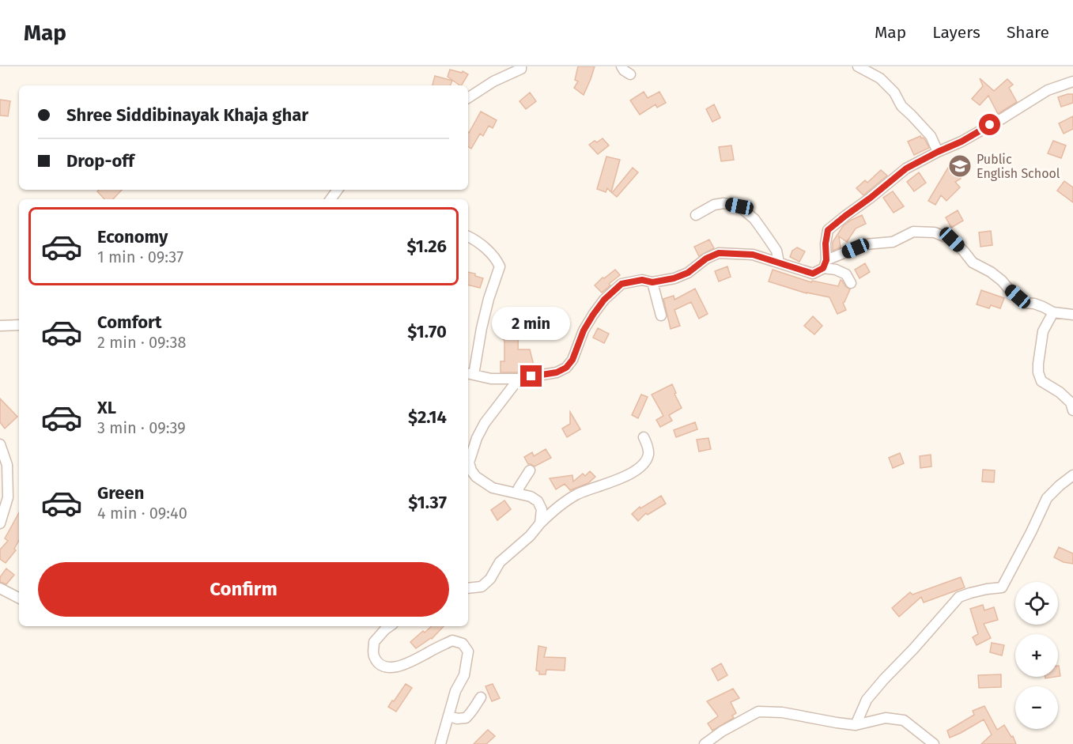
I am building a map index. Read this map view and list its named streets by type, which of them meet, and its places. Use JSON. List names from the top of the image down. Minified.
{"places":{"school or university":["Public English School"]},"page":{"header":"Map","nav":["Map","Layers","Share"],"banner":["Shree Siddibinayak Khaja ghar","Drop-off"],"list":[{"name":"Economy","note":"1 min · 09:37","value":"$1.26"},{"name":"Comfort","note":"2 min · 09:38","value":"$1.70"},{"name":"XL","note":"3 min · 09:39","value":"$2.14"},{"name":"Green","note":"4 min · 09:40","value":"$1.37"}],"bubble":"2 min","buttons":"Confirm","map_buttons":["+","−"]}}
